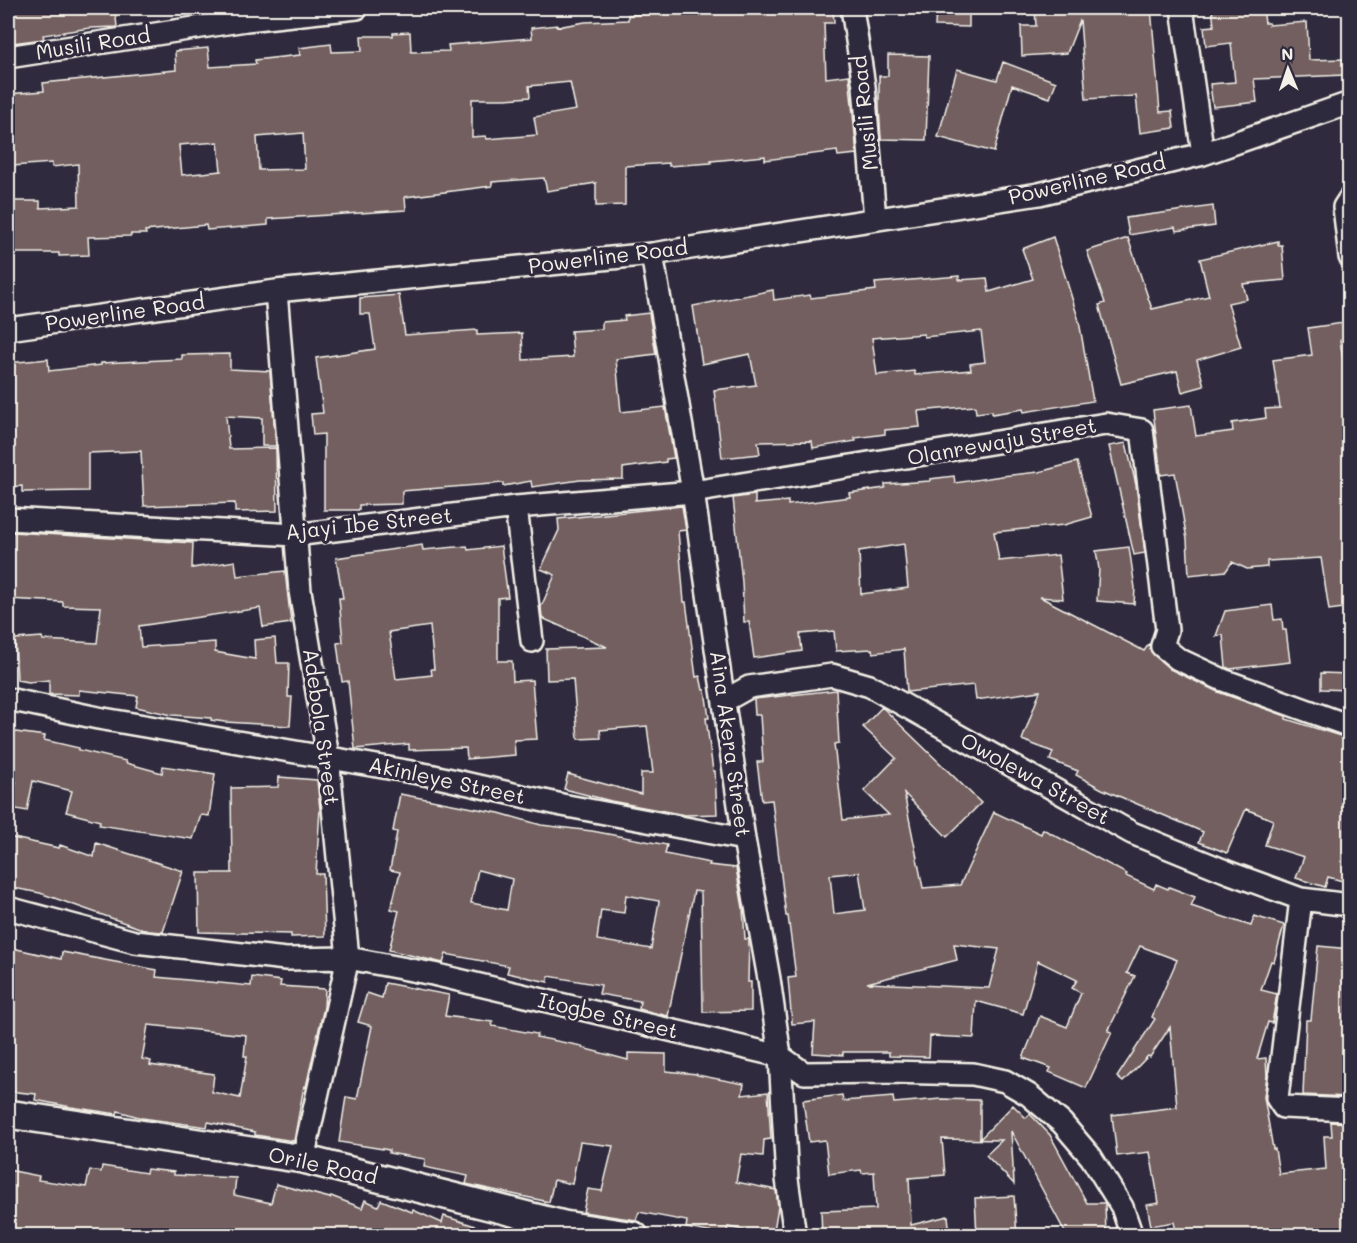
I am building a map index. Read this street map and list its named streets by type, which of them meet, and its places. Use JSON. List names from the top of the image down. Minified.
{"streets":{"street":["Musili Road","Powerline Road","Olanrewaju Street","Ajayi Ibe Street","Adebola Street","Aina Akera Street","Owolewa Street","Akinleye Street","Itogbe Street","Orile Road"]},"crossings":[["Musili Road","Powerline Road"],["Powerline Road","Adebola Street"],["Powerline Road","Aina Akera Street"],["Olanrewaju Street","Ajayi Ibe Street"],["Olanrewaju Street","Aina Akera Street"],["Ajayi Ibe Street","Adebola Street"],["Ajayi Ibe Street","Aina Akera Street"],["Adebola Street","Akinleye Street"],["Adebola Street","Itogbe Street"],["Adebola Street","Orile Road"],["Aina Akera Street","Owolewa Street"],["Aina Akera Street","Akinleye Street"],["Aina Akera Street","Itogbe Street"]],"north":"top"}
